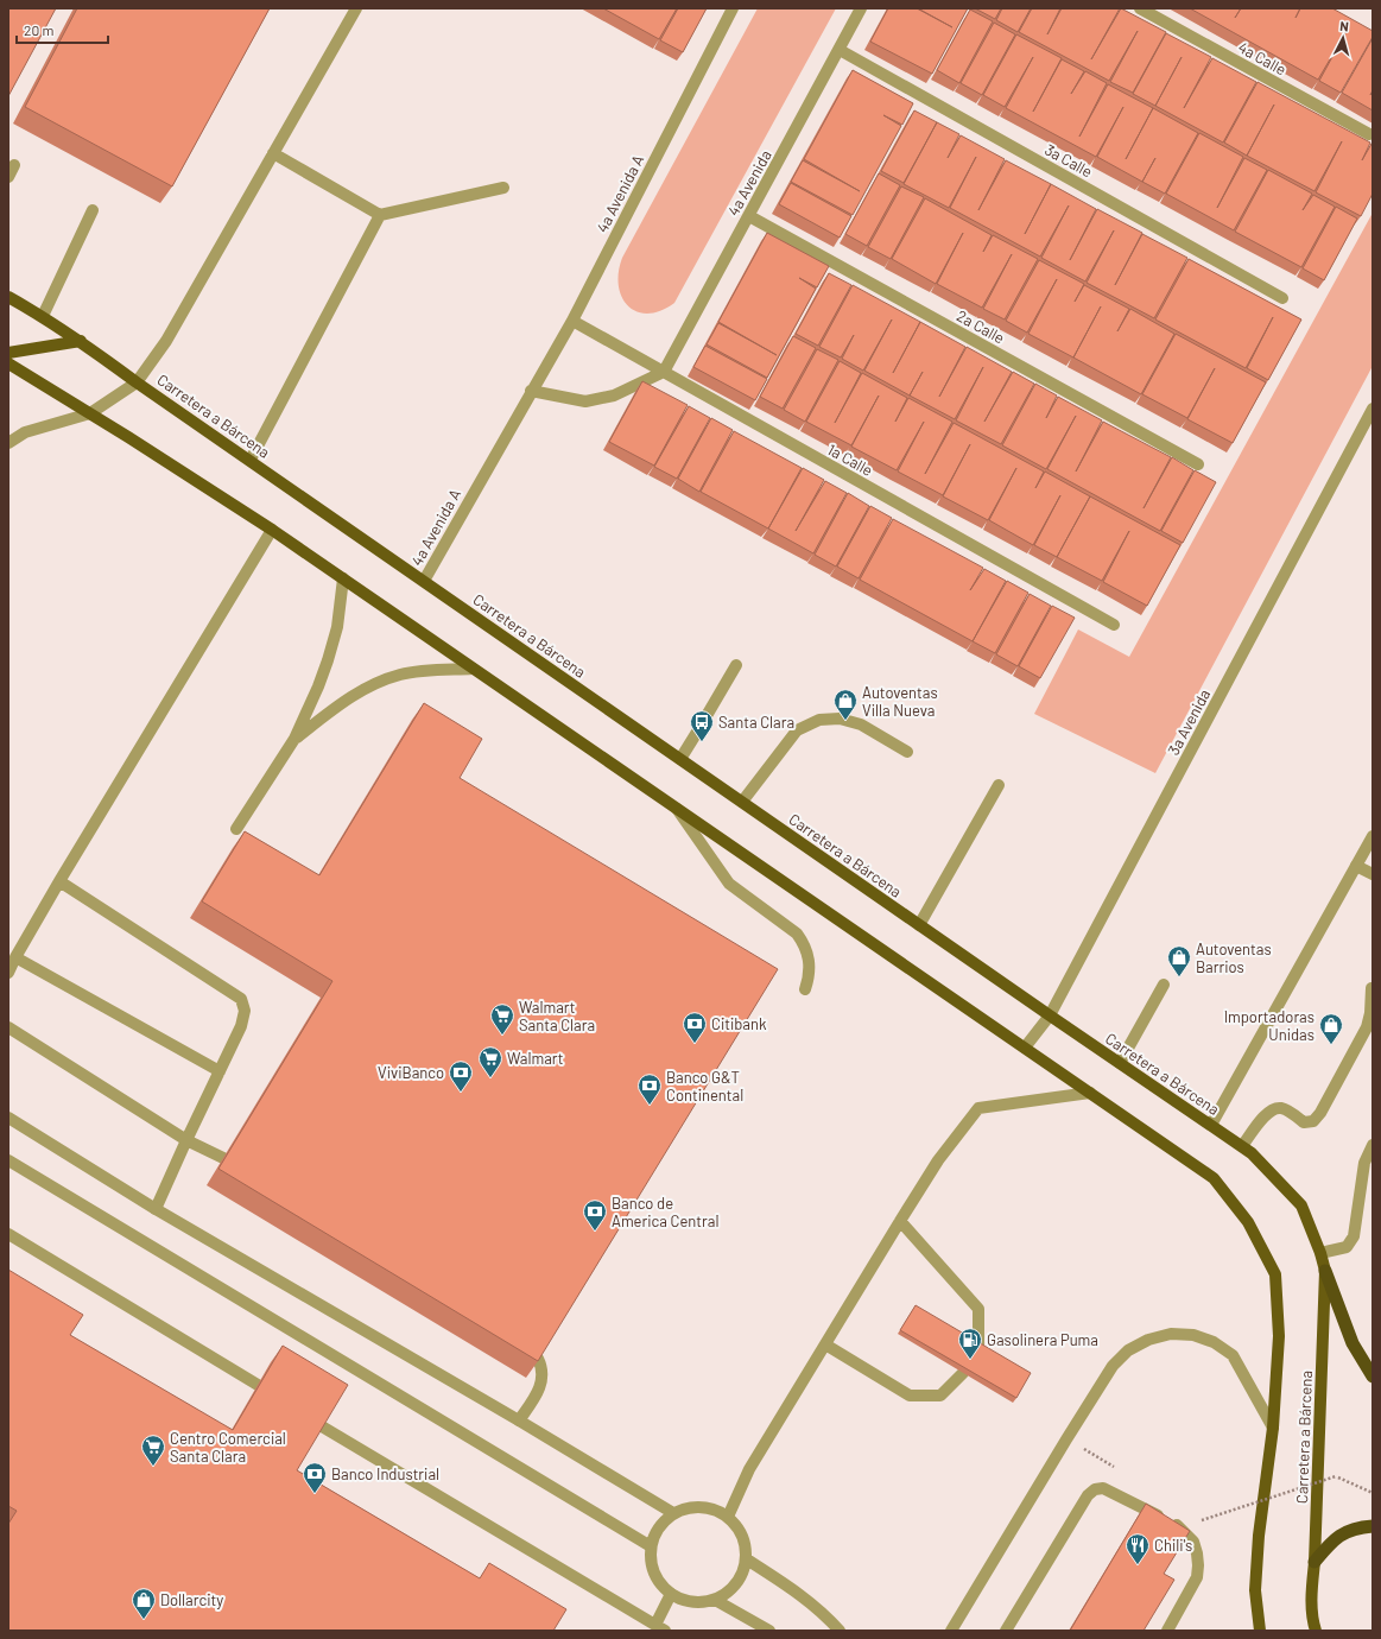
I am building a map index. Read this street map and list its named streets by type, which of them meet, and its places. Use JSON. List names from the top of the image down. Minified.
{"streets":{"main road":["Carretera a Bárcena"],"street":["4a Calle","3a Calle","4a Avenida","4a Avenida A","2a Calle","1a Calle","3a Avenida"]},"crossings":[["3a Calle","4a Avenida"],["4a Avenida","2a Calle"],["4a Avenida","1a Calle"],["4a Avenida A","Carretera a Bárcena"],["4a Avenida A","1a Calle"],["Carretera a Bárcena","3a Avenida"]],"places":{"shop":["Autoventas Villa Nueva","Autoventas Barrios","Importadoras Unidas","Dollarcity"],"bus stop":["Santa Clara"],"supermarket":["Walmart Santa Clara","Walmart","Centro Comercial Santa Clara"],"bank":["Citibank","ViviBanco","Banco G&T Continental","Banco de America Central","Banco Industrial"],"fuel station":["Gasolinera Puma"],"restaurant":["Chili's"]},"scale_bar":"20 m","north":"top"}
